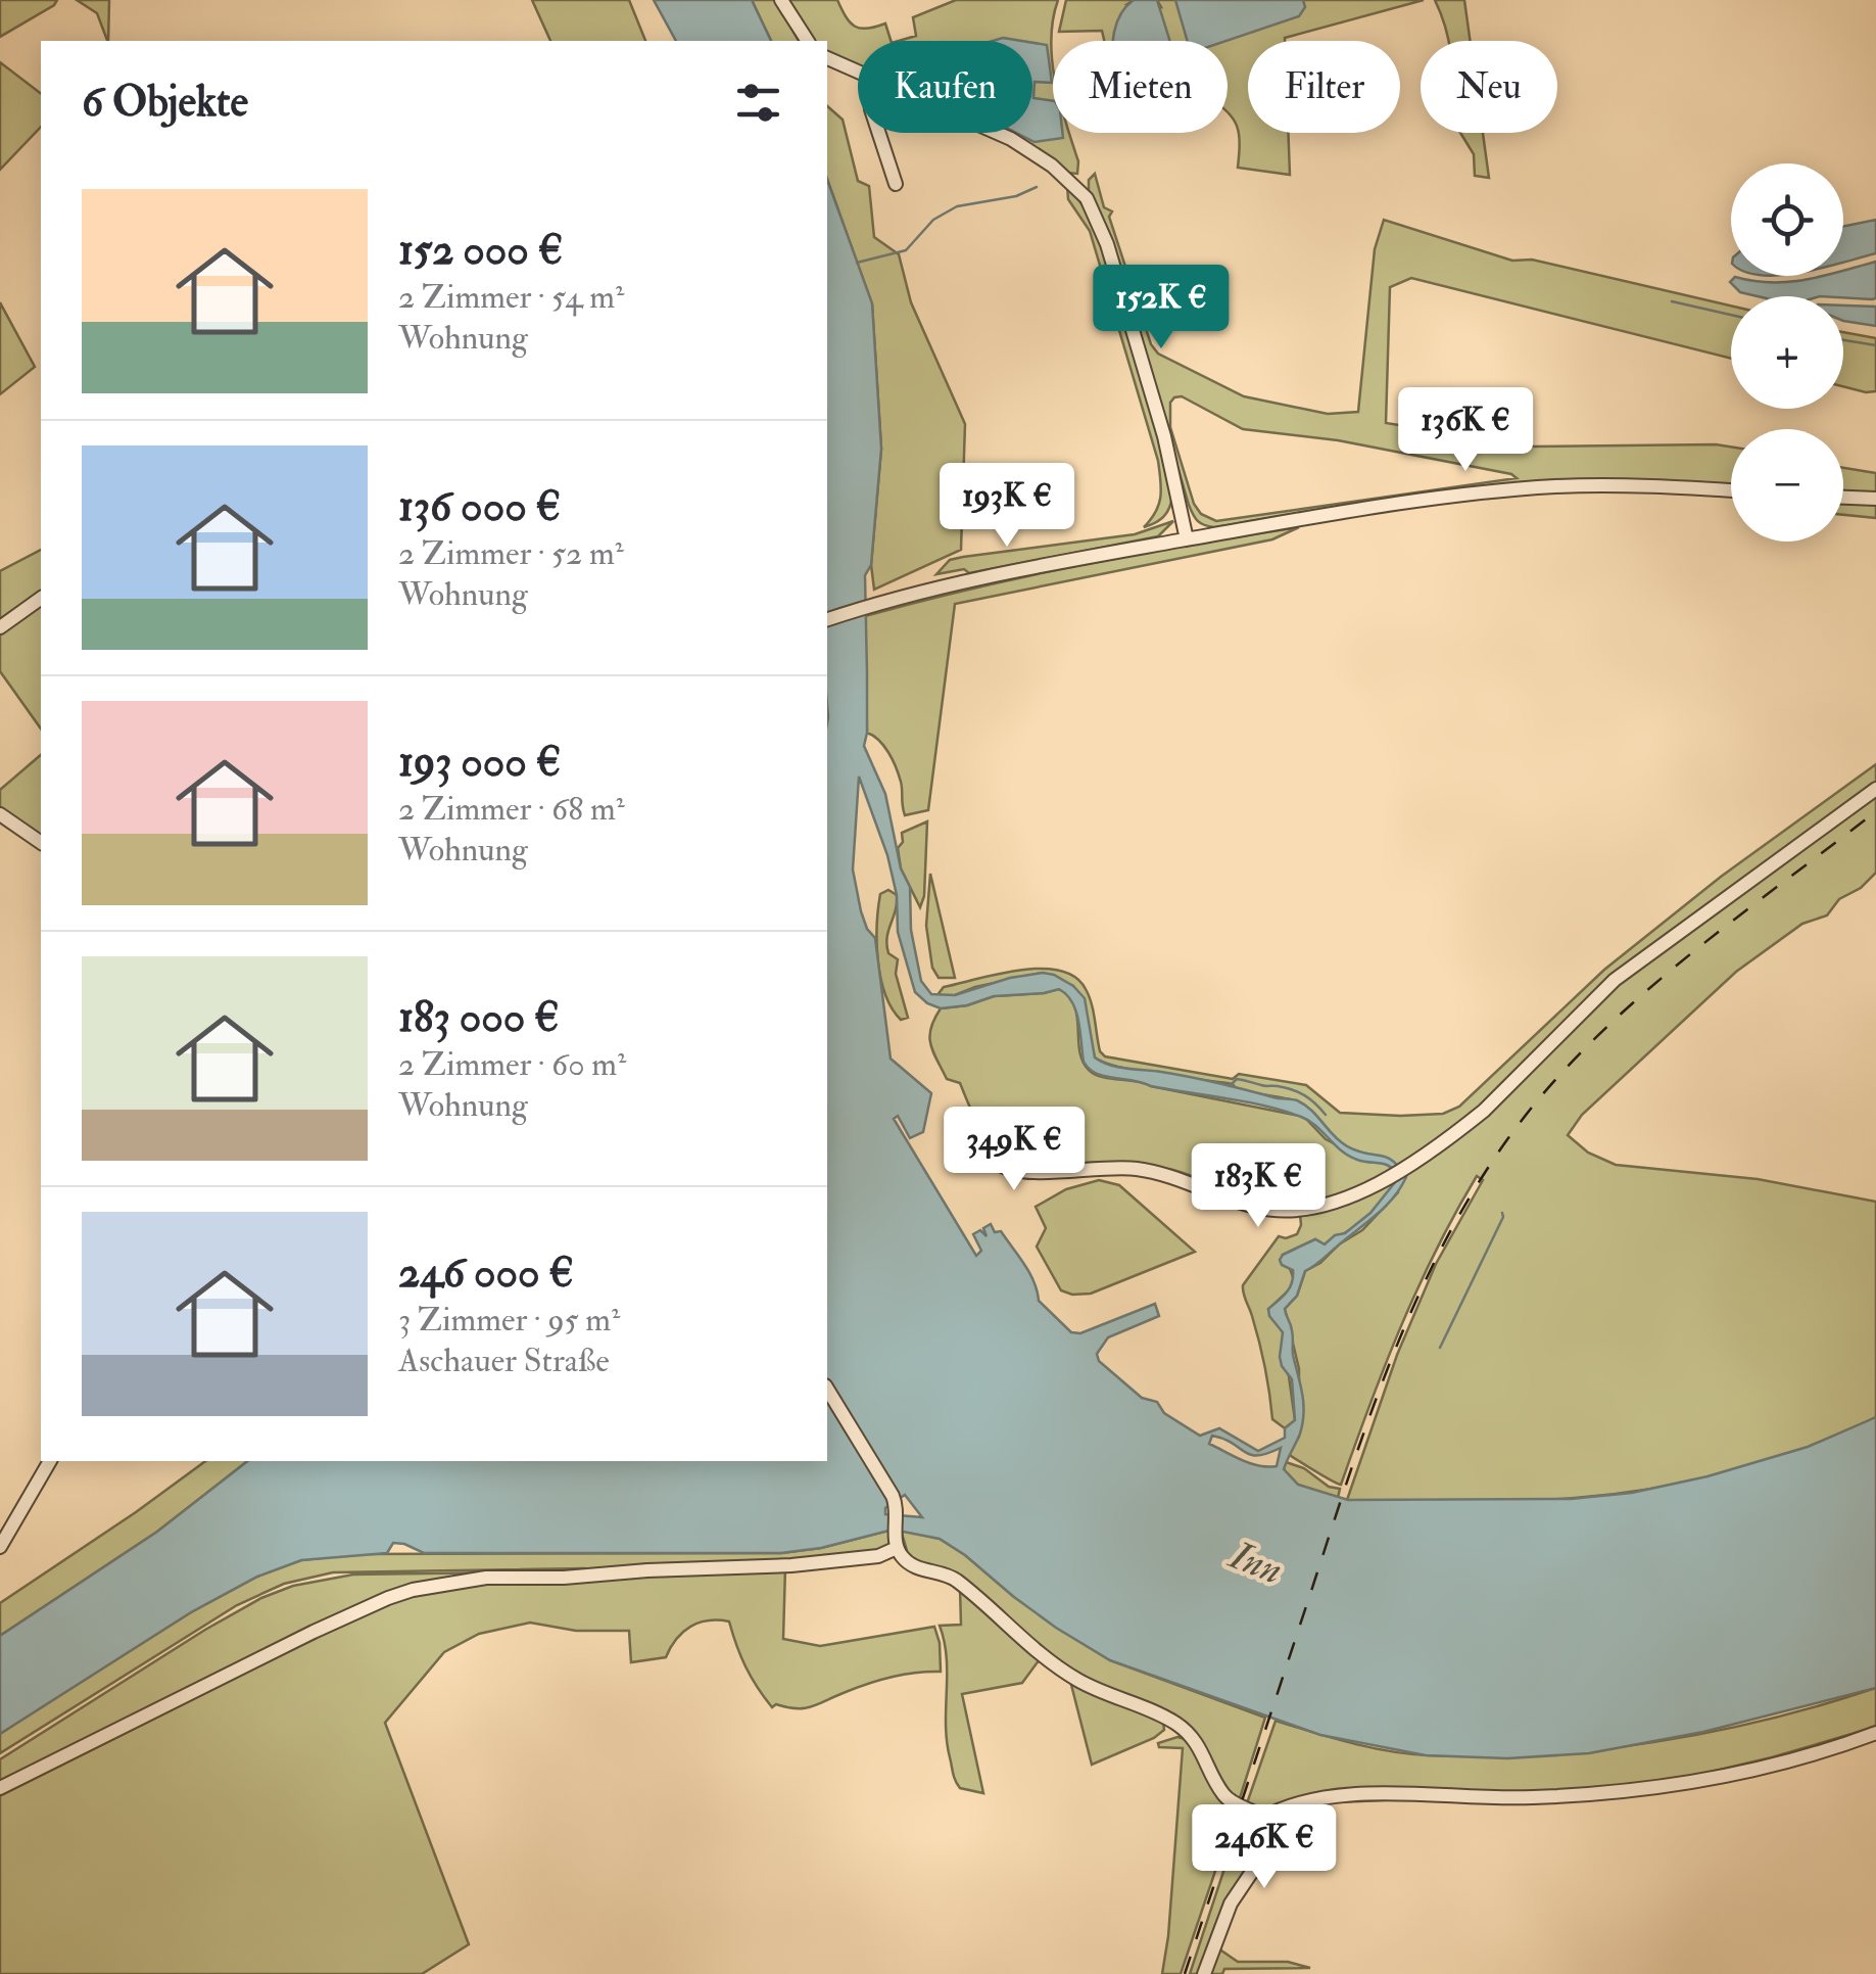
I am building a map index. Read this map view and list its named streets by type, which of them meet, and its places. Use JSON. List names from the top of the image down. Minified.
{"water":["Inn"],"page":{"chip":["Kaufen","Mieten","Filter","Neu"],"heading":"6 Objekte","map_buttons":["+","−"],"list":[{"name":"152 000 €","note":"2 Zimmer · 54 m² · Wohnung"},{"name":"136 000 €","note":"2 Zimmer · 52 m² · Wohnung"},{"name":"193 000 €","note":"2 Zimmer · 68 m² · Wohnung"},{"name":"183 000 €","note":"2 Zimmer · 60 m² · Wohnung"},{"name":"246 000 €","note":"3 Zimmer · 95 m² · Aschauer Straße"}],"price":["152K €","136K €","193K €","349K €","183K €","246K €"]}}
